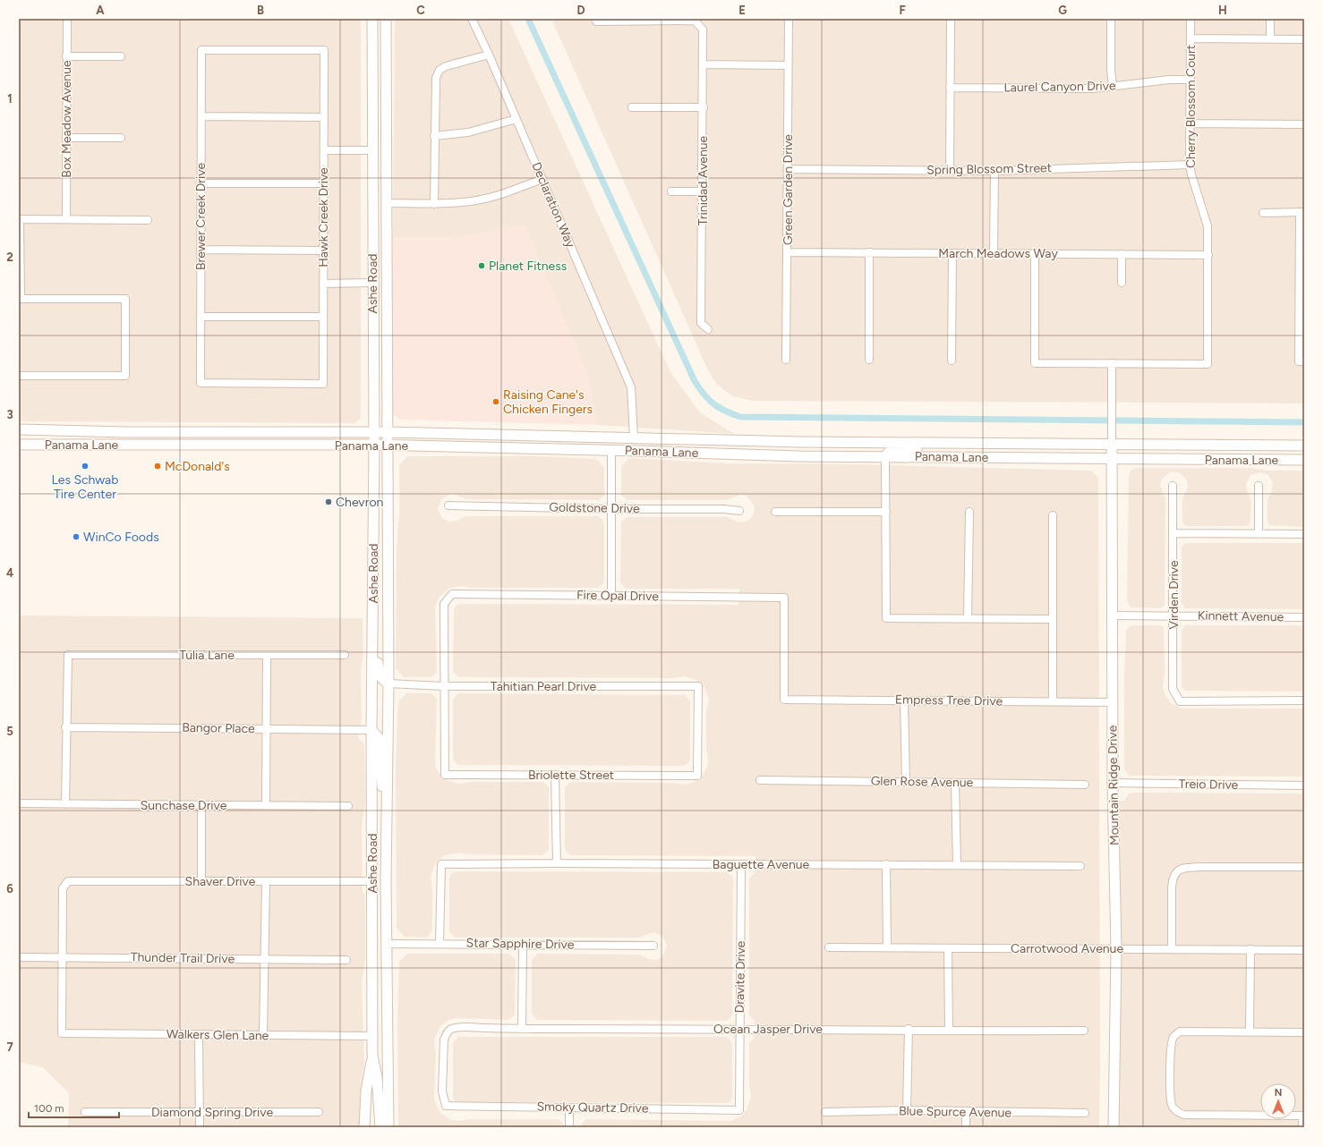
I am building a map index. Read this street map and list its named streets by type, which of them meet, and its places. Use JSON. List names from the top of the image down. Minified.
{"streets":{"main road":["Ashe Road","Panama Lane","Mountain Ridge Drive"],"street":["Laurel Canyon Drive","Cherry Blossom Court","Box Meadow Avenue","Spring Blossom Street","Trinidad Avenue","Green Garden Drive","Declaration Way","Brewer Creek Drive","Hawk Creek Drive","March Meadows Way","Goldstone Drive","Virden Drive","Fire Opal Drive","Kinnett Avenue","Tulia Lane","Tahitian Pearl Drive","Empress Tree Drive","Bangor Place","Briolette Street","Glen Rose Avenue","Treio Drive","Sunchase Drive","Baguette Avenue","Shaver Drive","Star Sapphire Drive","Carrotwood Avenue","Thunder Trail Drive","Dravite Drive","Ocean Jasper Drive","Walkers Glen Lane","Smoky Quartz Drive","Diamond Spring Drive","Blue Spurce Avenue"]},"crossings":[["Laurel Canyon Drive","Cherry Blossom Court"],["Cherry Blossom Court","Spring Blossom Street"],["Cherry Blossom Court","March Meadows Way"],["Spring Blossom Street","Green Garden Drive"],["Green Garden Drive","March Meadows Way"],["Declaration Way","Panama Lane"],["Brewer Creek Drive","Hawk Creek Drive"],["Ashe Road","Panama Lane"],["Ashe Road","Tahitian Pearl Drive"],["Ashe Road","Bangor Place"],["Ashe Road","Shaver Drive"],["Ashe Road","Star Sapphire Drive"],["Ashe Road","Walkers Glen Lane"],["Panama Lane","Mountain Ridge Drive"],["Virden Drive","Kinnett Avenue"],["Fire Opal Drive","Tahitian Pearl Drive"],["Fire Opal Drive","Empress Tree Drive"],["Fire Opal Drive","Briolette Street"],["Kinnett Avenue","Mountain Ridge Drive"],["Tulia Lane","Bangor Place"],["Tahitian Pearl Drive","Briolette Street"],["Empress Tree Drive","Mountain Ridge Drive"],["Treio Drive","Mountain Ridge Drive"],["Mountain Ridge Drive","Carrotwood Avenue"],["Baguette Avenue","Star Sapphire Drive"],["Baguette Avenue","Dravite Drive"],["Shaver Drive","Thunder Trail Drive"],["Shaver Drive","Walkers Glen Lane"],["Thunder Trail Drive","Walkers Glen Lane"],["Dravite Drive","Ocean Jasper Drive"],["Dravite Drive","Smoky Quartz Drive"],["Ocean Jasper Drive","Smoky Quartz Drive"]],"places":["Planet Fitness","Raising Cane's Chicken Fingers","Les Schwab Tire Center","McDonald's","Chevron","WinCo Foods"],"scale_bar":"100 m","north":"top","grid":{"columns":["A","B","C","D","E","F","G","H"],"rows":["1","2","3","4","5","6","7"]}}
